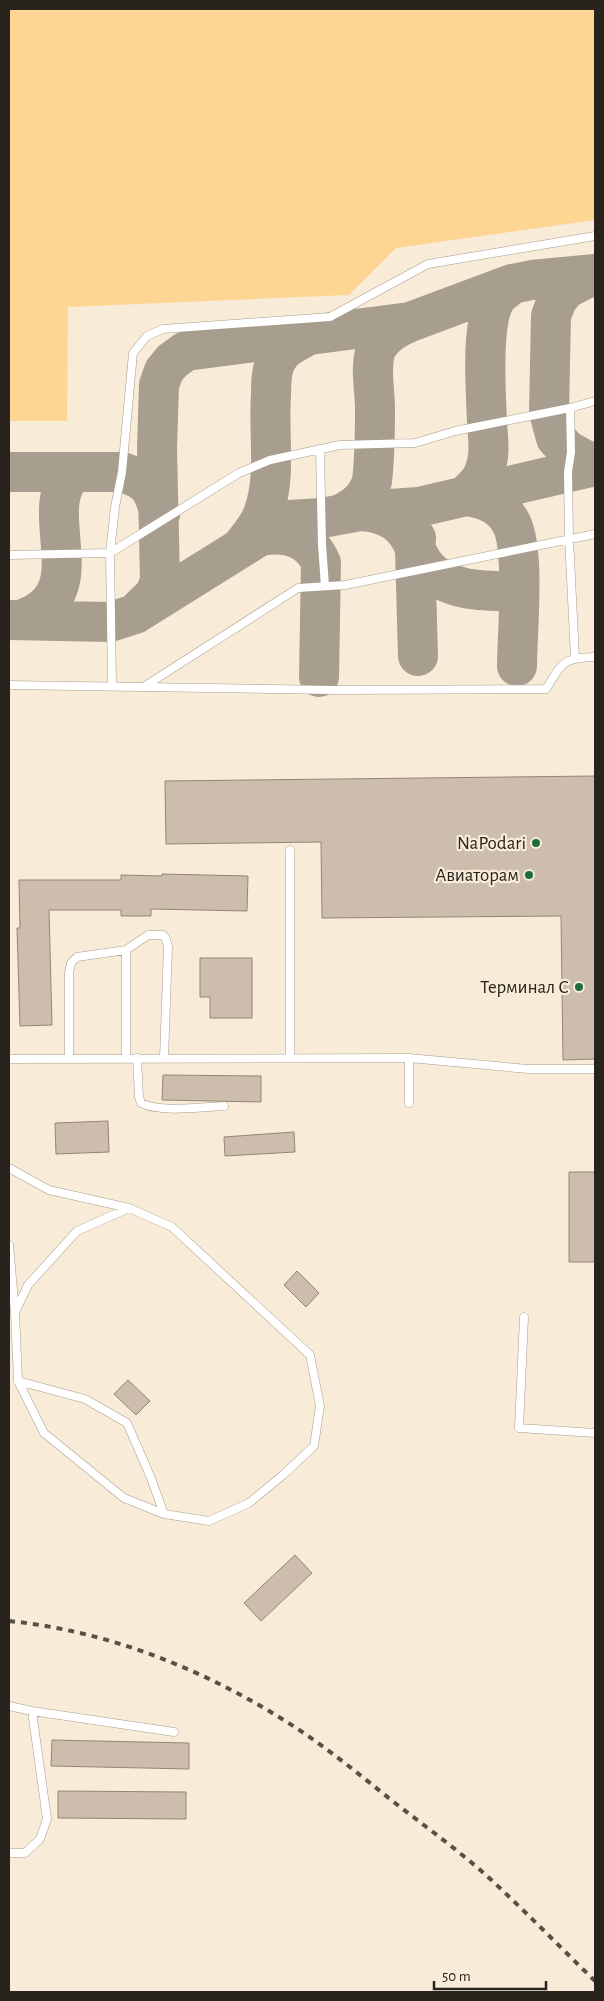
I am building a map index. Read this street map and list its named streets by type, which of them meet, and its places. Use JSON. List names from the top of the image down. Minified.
{"places":["NaPodari","Авиаторам","Терминал С"],"scale_bar":"50 m"}
